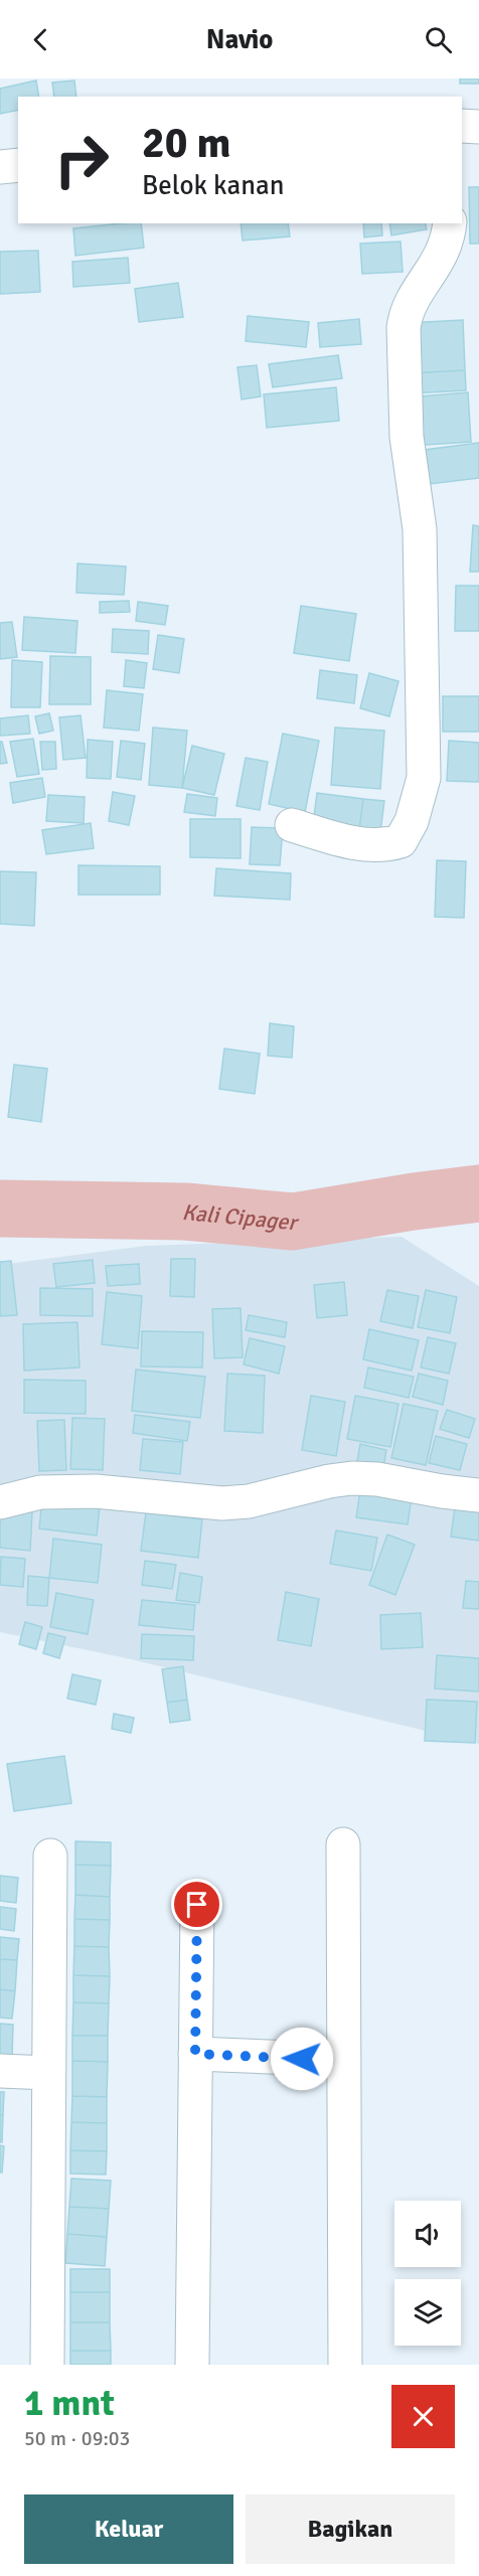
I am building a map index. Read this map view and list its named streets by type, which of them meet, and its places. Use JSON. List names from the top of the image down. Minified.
{"water":["Kali Cipager"],"page":{"header":"Navio","turn":["20 m","Belok kanan"],"heading":["1 mnt","50 m · 09:03"],"buttons":["Keluar","Bagikan"]}}
